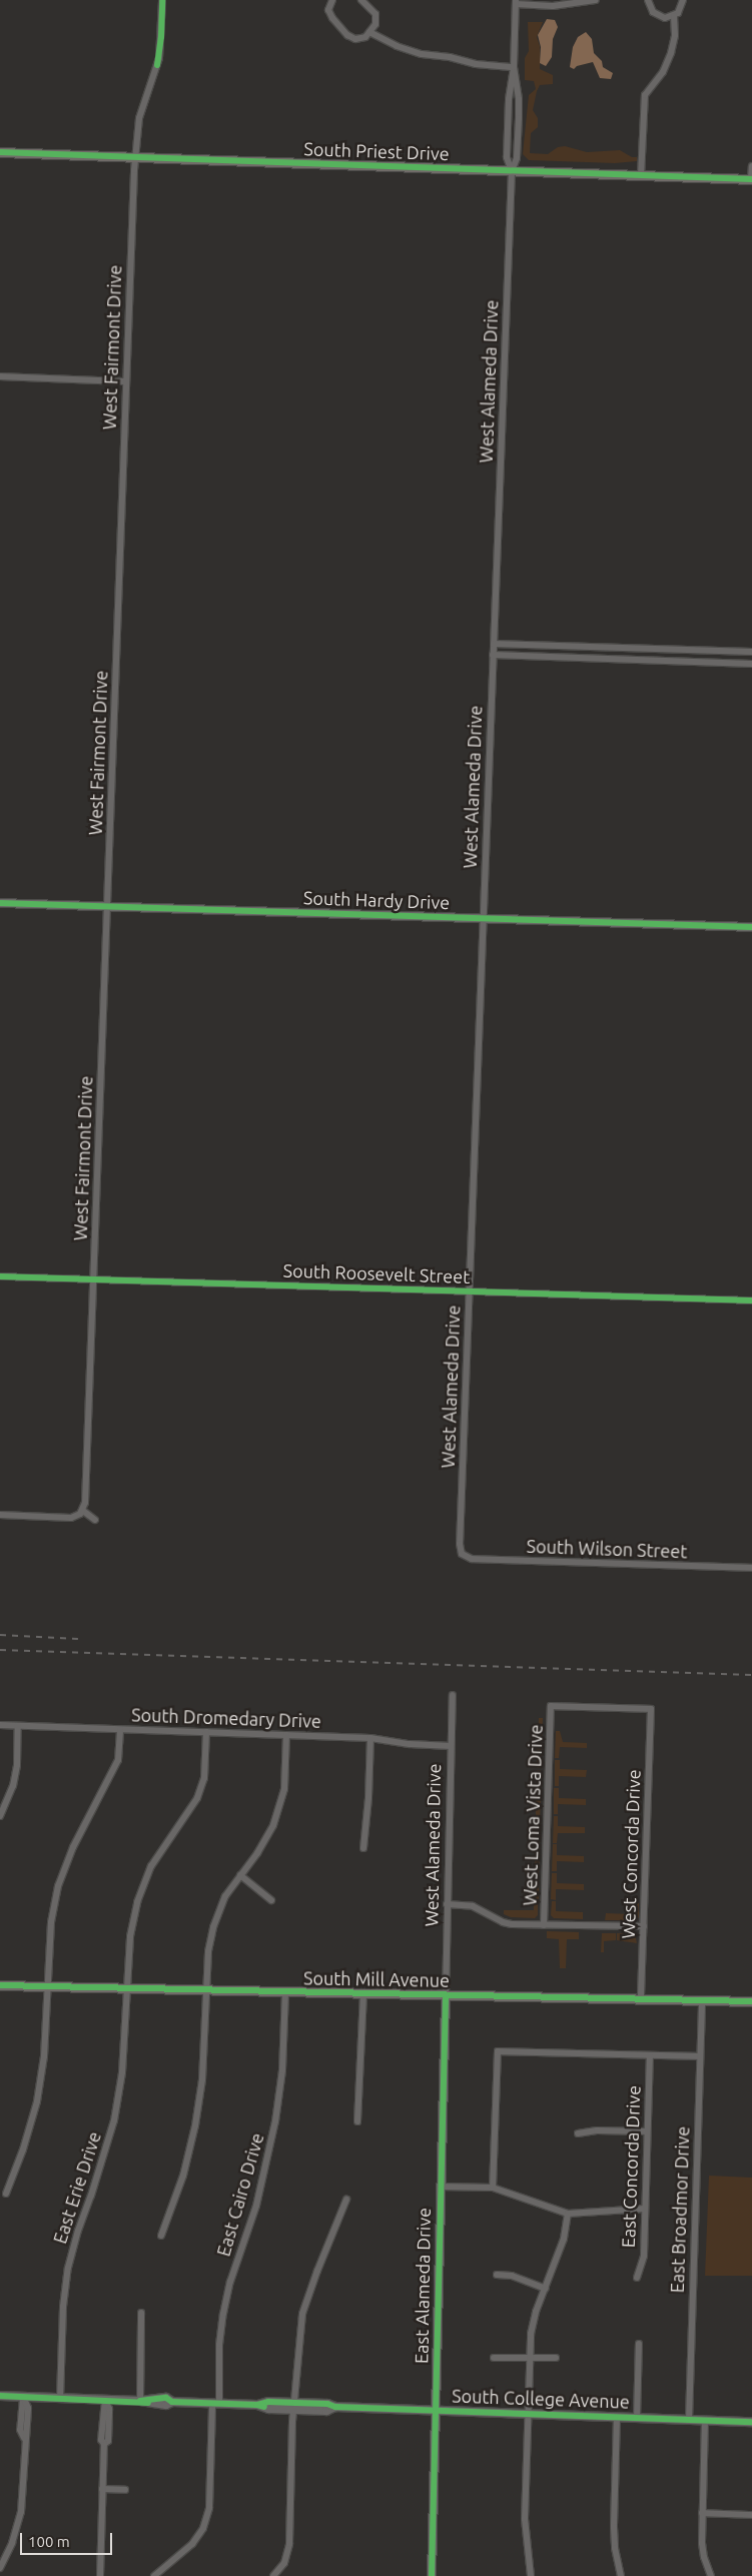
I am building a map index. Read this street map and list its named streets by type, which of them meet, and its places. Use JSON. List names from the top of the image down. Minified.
{"streets":{"main road":["South Priest Drive","South Mill Avenue"],"street":["West Fairmont Drive","West Alameda Drive","South Hardy Drive","South Roosevelt Street","South Wilson Street","South Dromedary Drive","West Loma Vista Drive","West Concorda Drive","East Concorda Drive","East Erie Drive","East Cairo Drive","East Broadmor Drive","East Alameda Drive","South College Avenue"]},"crossings":[["South Priest Drive","West Fairmont Drive"],["South Priest Drive","West Alameda Drive"],["West Fairmont Drive","South Hardy Drive"],["West Fairmont Drive","South Roosevelt Street"],["West Alameda Drive","South Hardy Drive"],["West Alameda Drive","South Roosevelt Street"],["West Alameda Drive","South Wilson Street"],["West Alameda Drive","South Dromedary Drive"],["West Alameda Drive","South Mill Avenue"],["West Alameda Drive","East Alameda Drive"],["South Dromedary Drive","East Erie Drive"],["West Loma Vista Drive","West Concorda Drive"],["West Concorda Drive","South Mill Avenue"],["South Mill Avenue","East Erie Drive"],["South Mill Avenue","East Cairo Drive"],["South Mill Avenue","East Broadmor Drive"],["South Mill Avenue","East Alameda Drive"],["East Erie Drive","South College Avenue"],["East Cairo Drive","South College Avenue"],["East Broadmor Drive","South College Avenue"],["East Alameda Drive","South College Avenue"]],"scale_bar":"100 m"}
